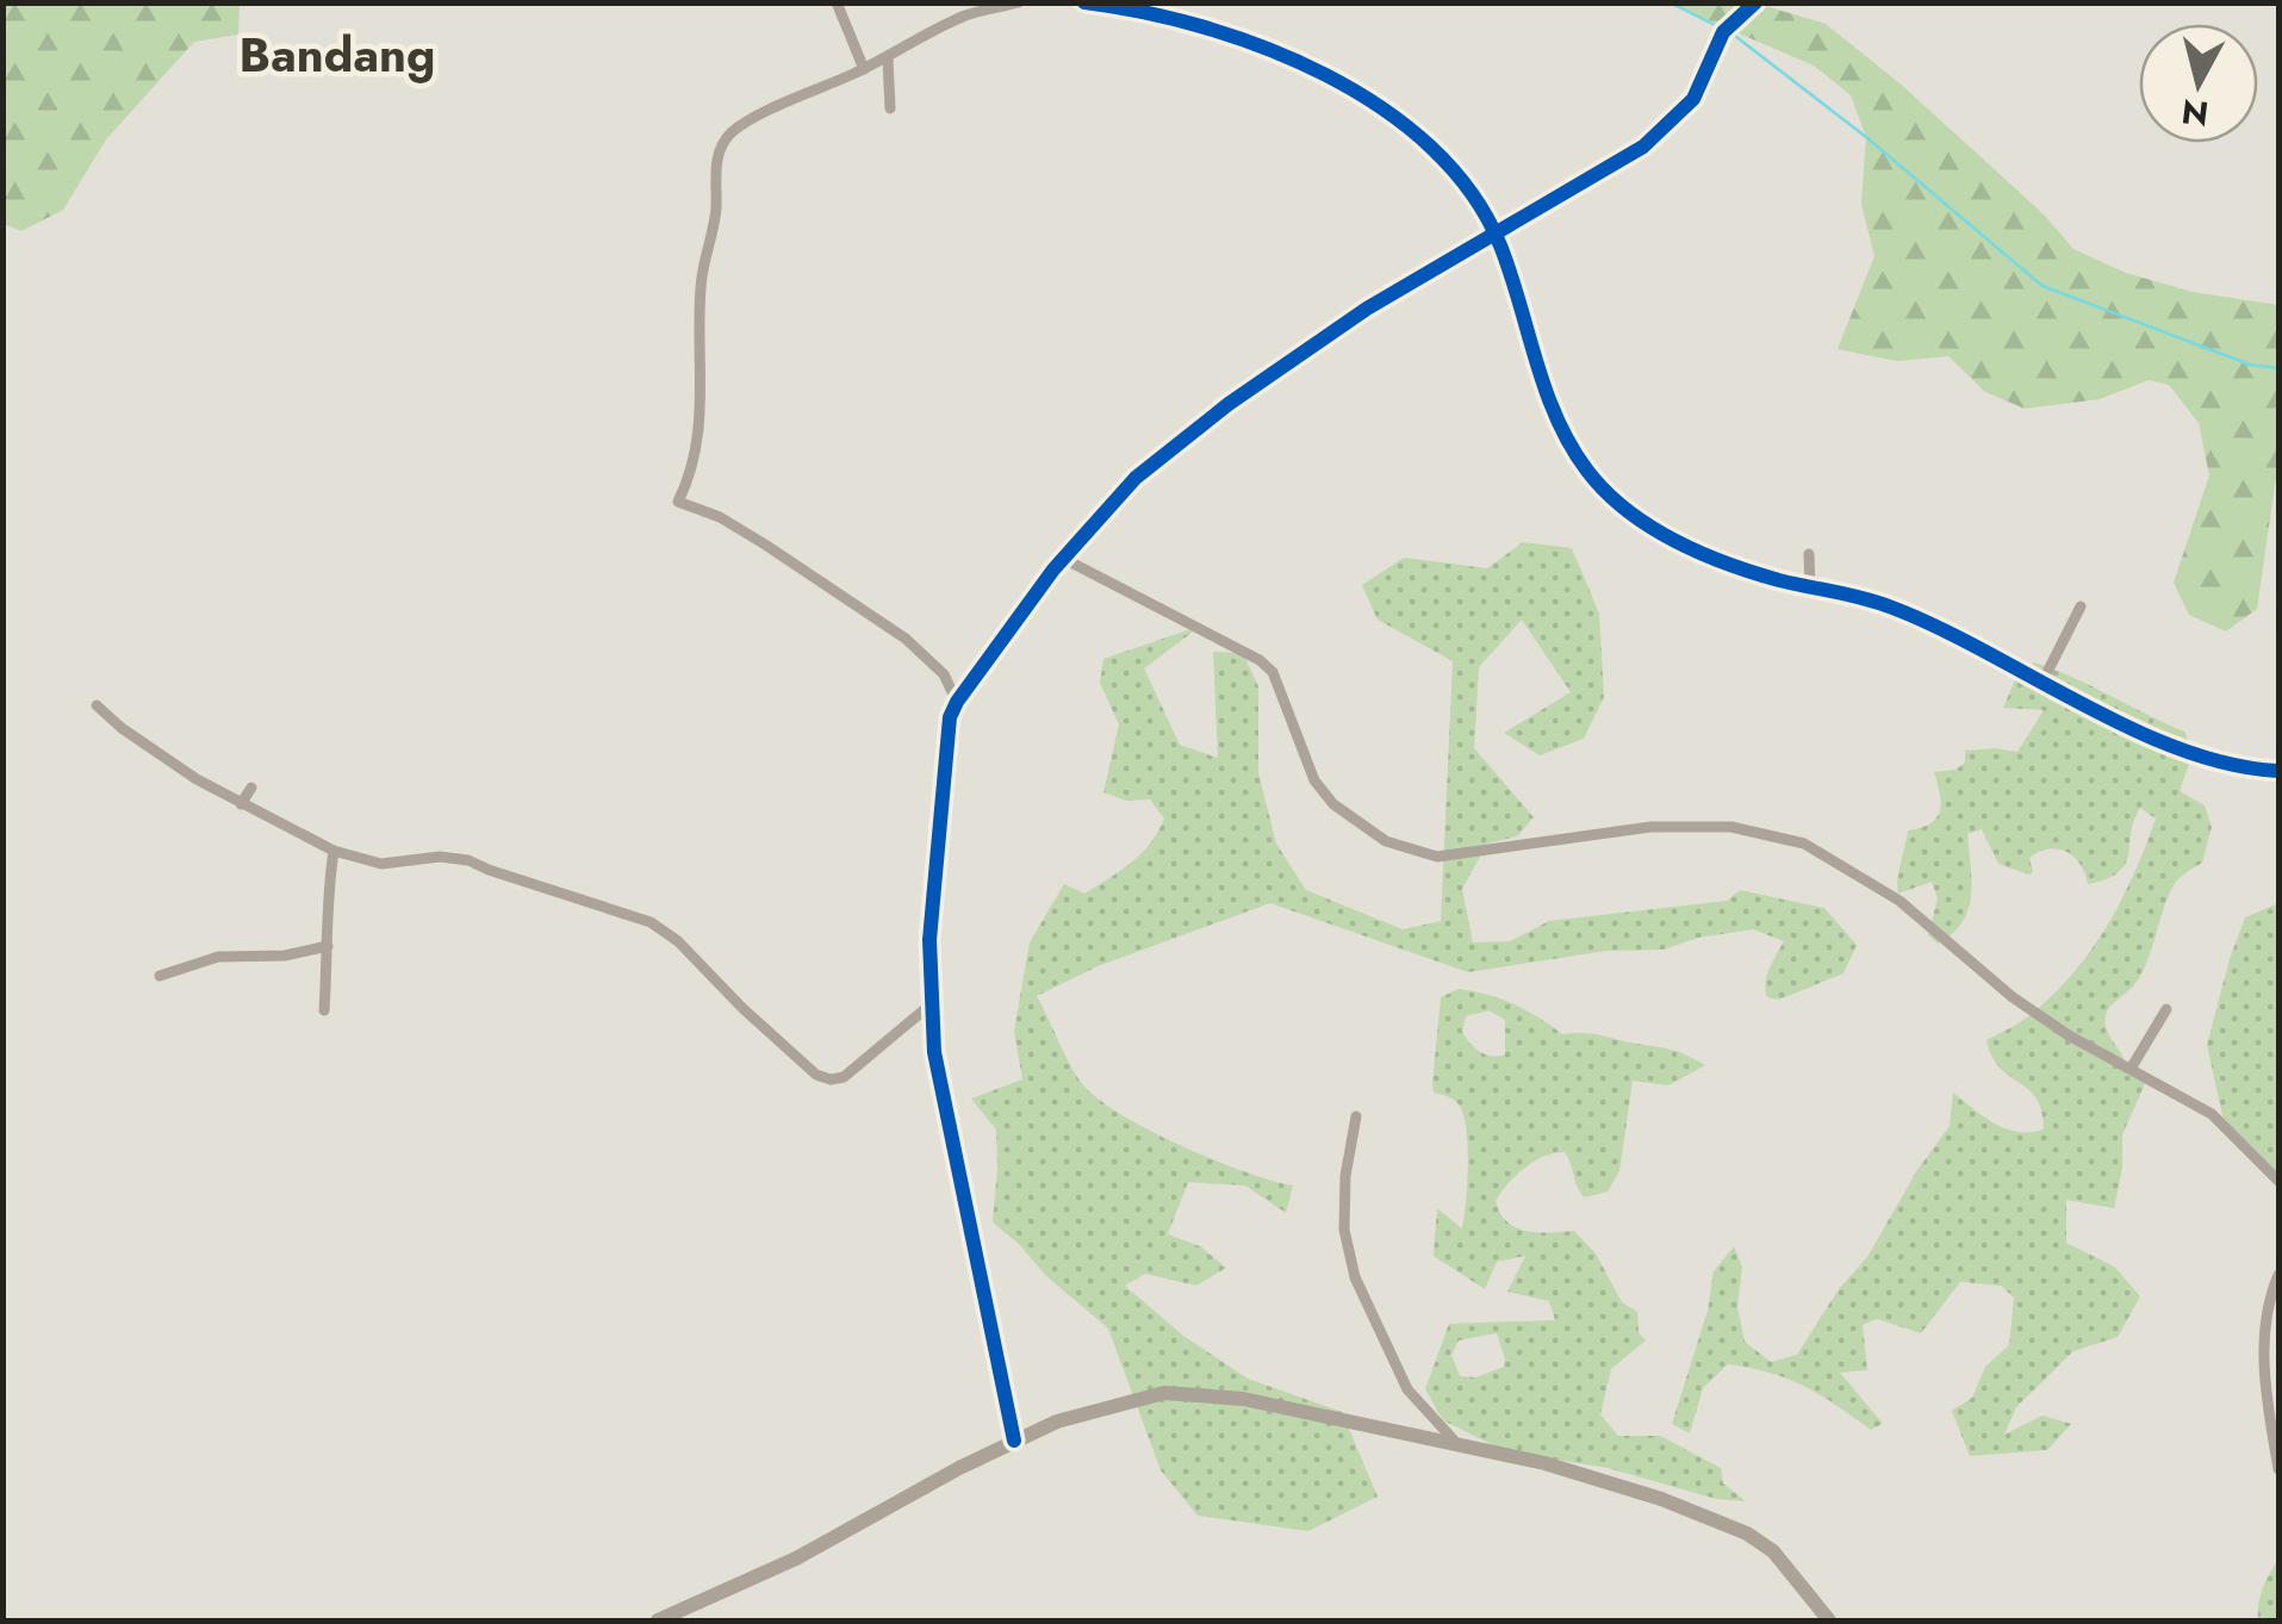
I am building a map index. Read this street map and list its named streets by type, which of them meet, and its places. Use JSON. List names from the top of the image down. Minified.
{"districts":["Bandang"],"north":"bottom"}
